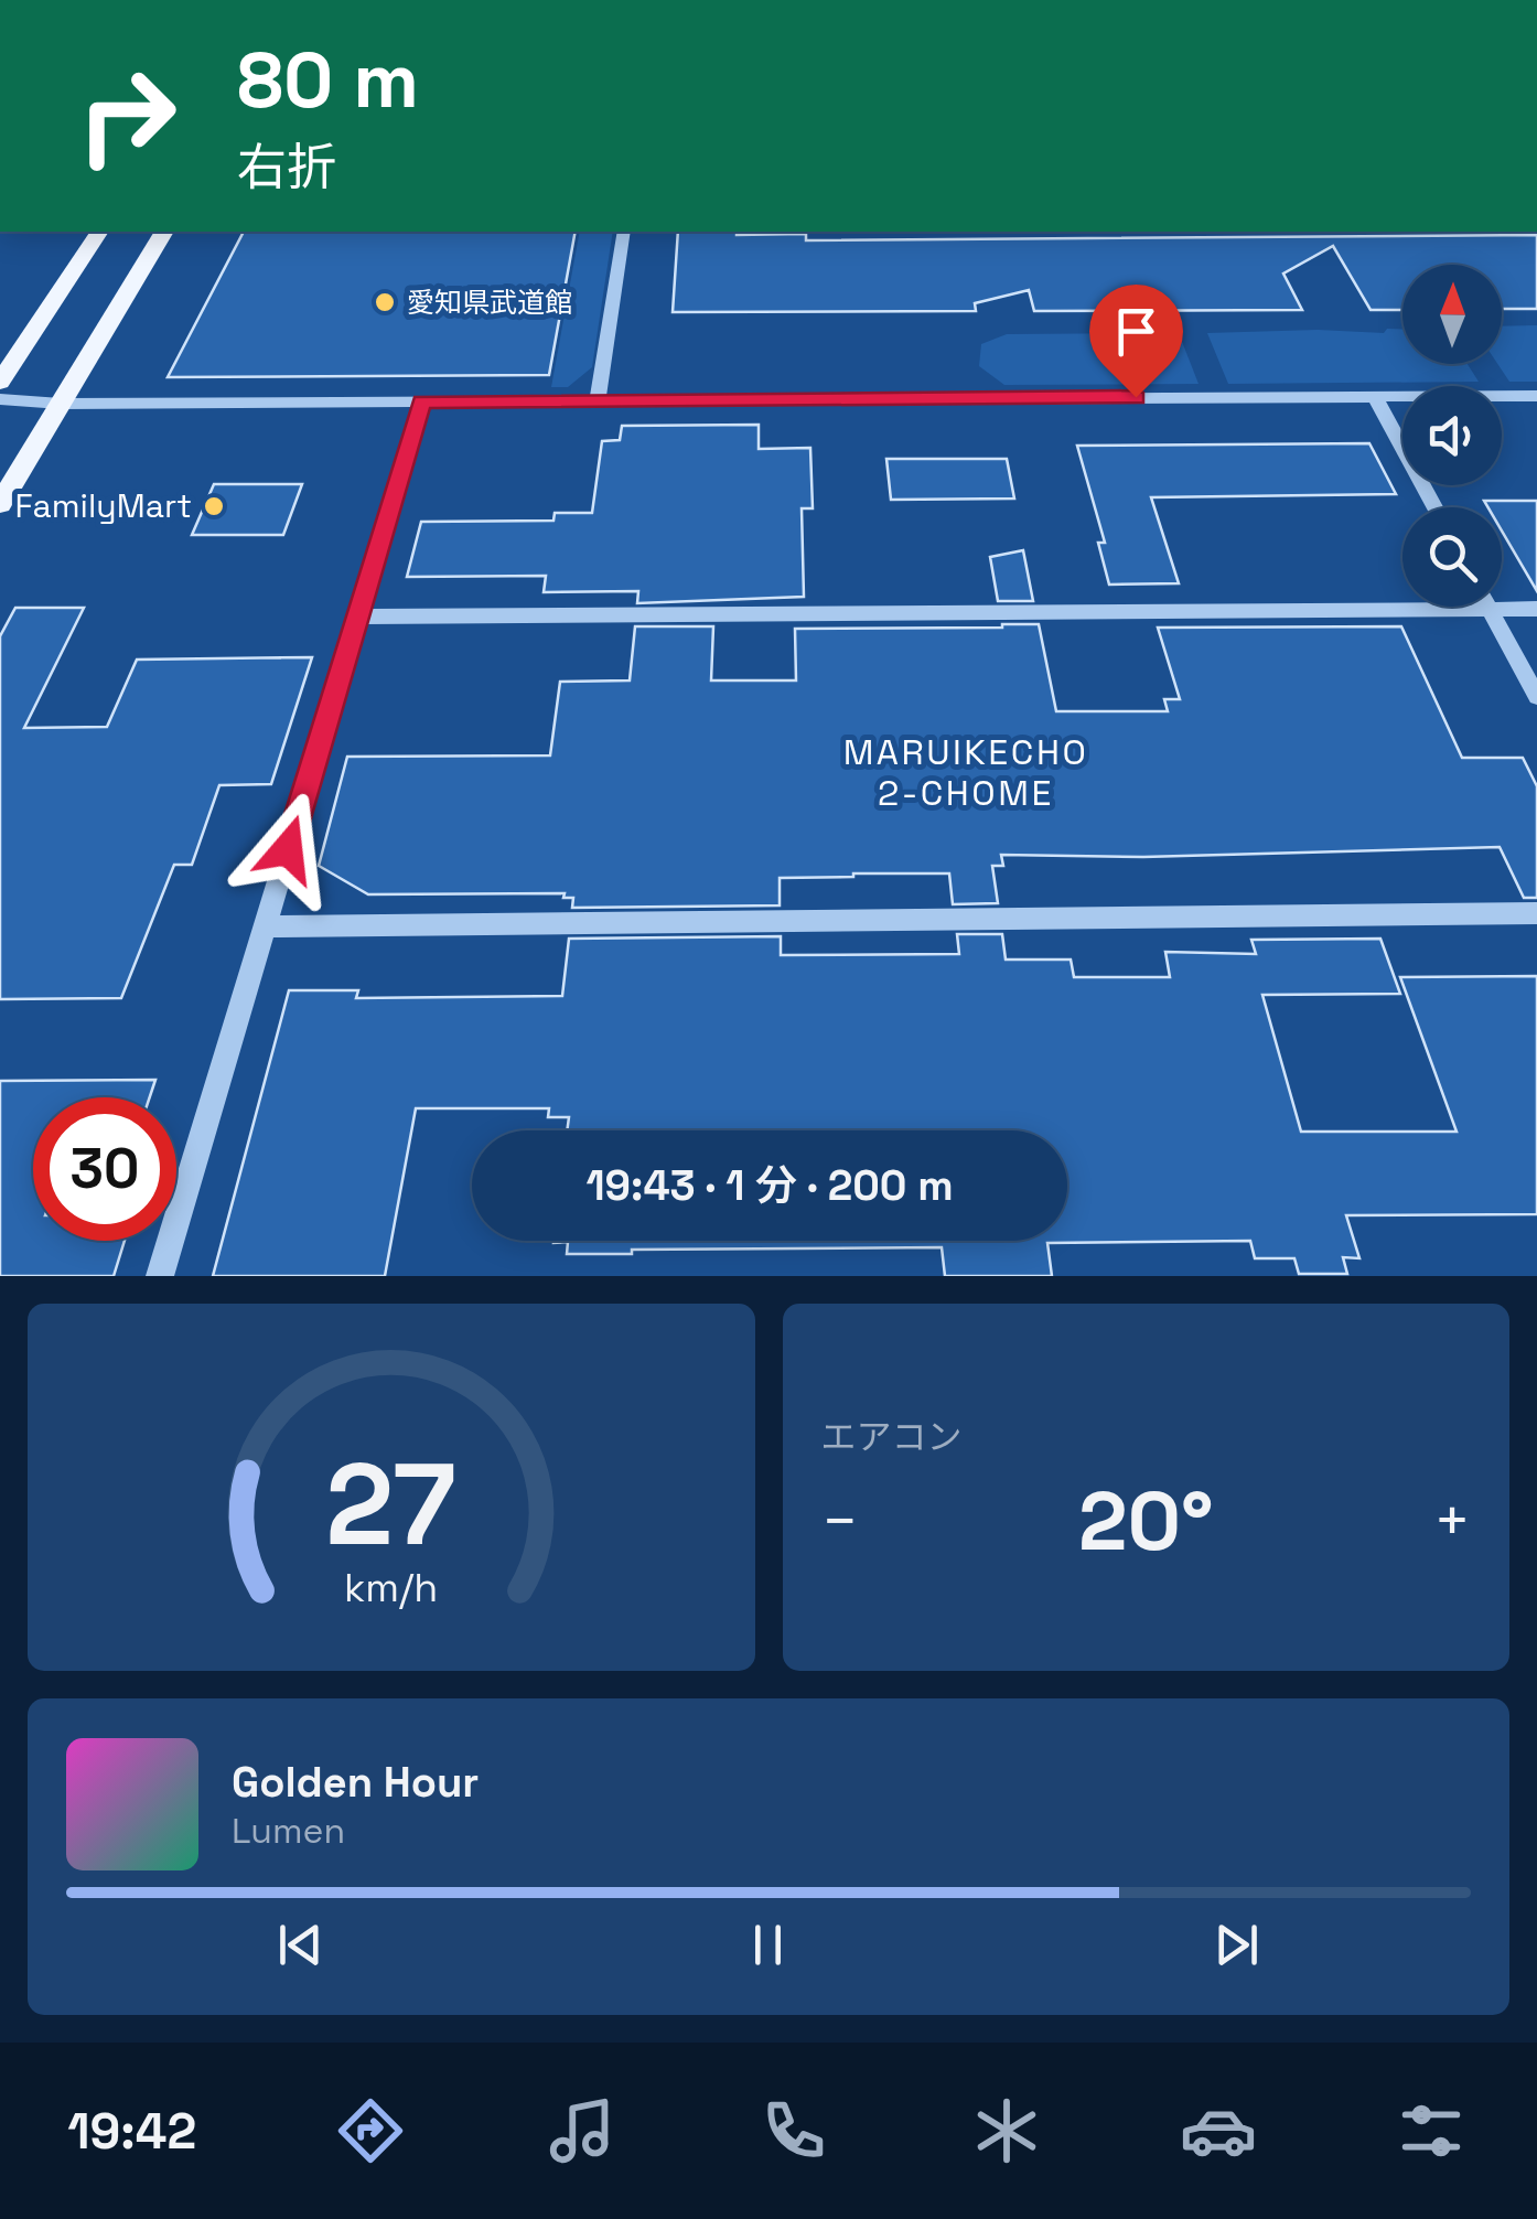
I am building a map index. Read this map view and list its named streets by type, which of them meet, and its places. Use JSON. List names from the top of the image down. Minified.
{"districts":["MARUIKECHO 2-CHOME"],"places":["愛知県武道館","FamilyMart"],"north":"top","page":{"turn":["80 m","右折"],"limit":"30","trip":"19:43 · 1 分 · 200 m","tile":"エアコン","heat":["−","20°","+"],"song":["Golden Hour","Lumen"],"tabs":"19:42","gauge":["27","km/h"]}}
